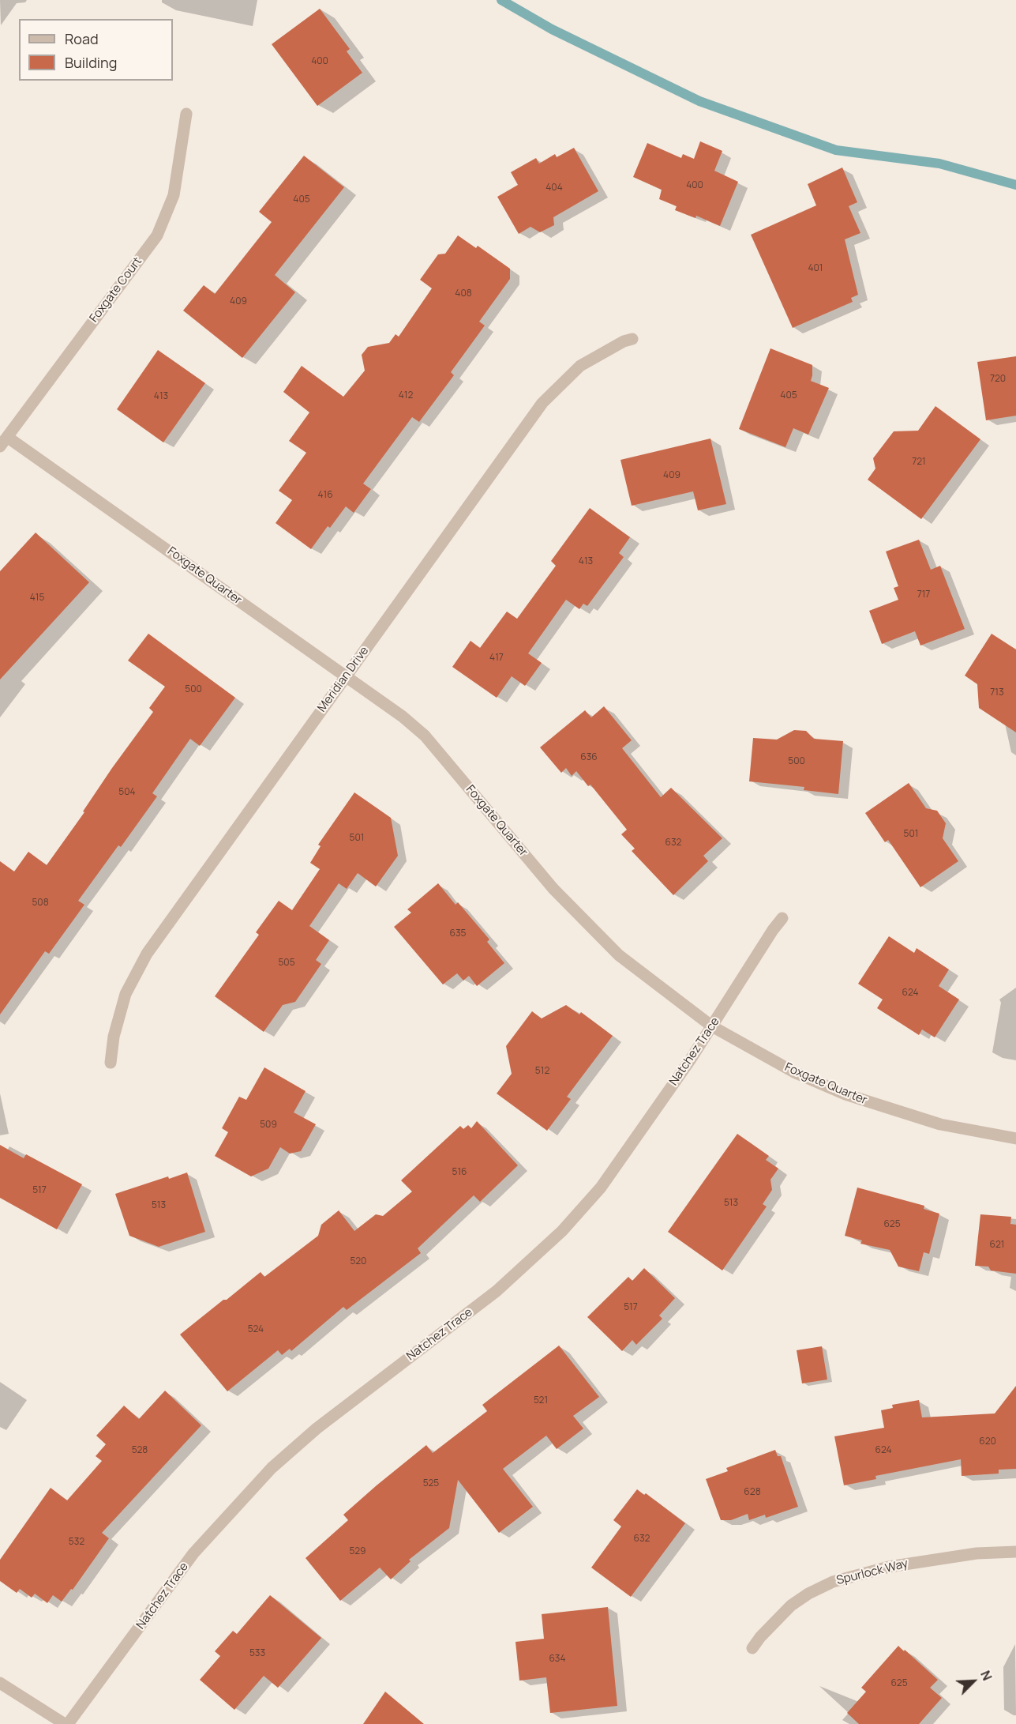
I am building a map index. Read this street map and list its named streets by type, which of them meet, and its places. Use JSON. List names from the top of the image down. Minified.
{"streets":{"street":["Foxgate Court","Foxgate Quarter","Meridian Drive","Natchez Trace","Spurlock Way"]},"crossings":[["Foxgate Court","Foxgate Quarter"],["Foxgate Quarter","Meridian Drive"],["Foxgate Quarter","Natchez Trace"]],"house_numbers":["400","400","404","405","401","408","409","720","412","405","413","721","409","416","413","717","415","417","500","713","636","500","504","501","501","632","508","635","505","624","512","509","516","517","513","513","625","621","520","517","524","521","620","528","624","525","628","632","532","529","533","634","625"],"legend":["Road","Building"],"north":"top right"}
